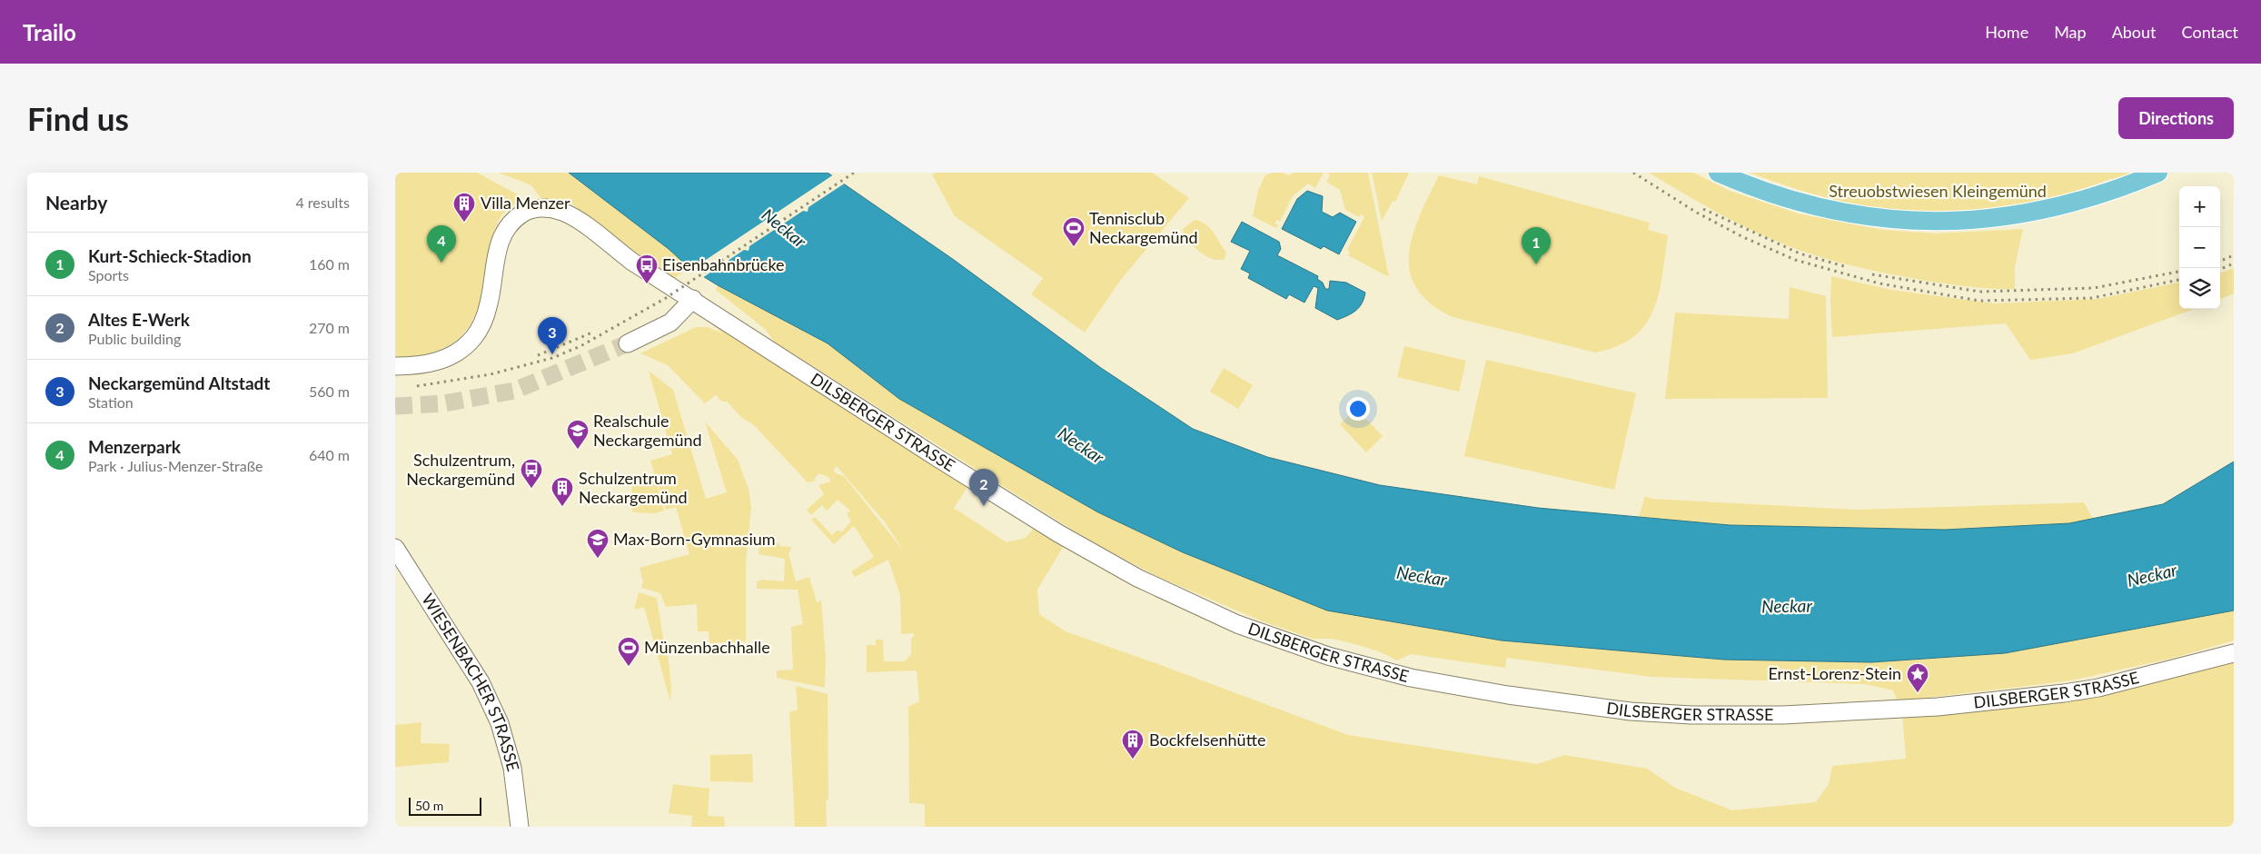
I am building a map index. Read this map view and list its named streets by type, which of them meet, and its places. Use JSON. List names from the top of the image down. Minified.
{"streets":{"street":["DILSBERGER STRASSE","WIESENBACHER STRASSE"]},"water":["Neckar"],"parks":["Streuobstwiesen Kleingemünd"],"places":{"building":["Villa Menzer","Schulzentrum Neckargemünd","Bockfelsenhütte"],"sports":["Tennisclub Neckargemünd","Münzenbachhalle"],"bus stop":["Eisenbahnbrücke","Schulzentrum, Neckargemünd"],"school or university":["Realschule Neckargemünd","Max-Born-Gymnasium"],"place":["Ernst-Lorenz-Stein"]},"scale_bar":"50 m","page":{"header":"Trailo","nav":["Home","Map","About","Contact"],"buttons":"Directions","title":"Find us","heading":["Nearby","4 results"],"map_buttons":["+","−"],"pins":["4","1","3","2"],"list":[{"mark":"1","name":"Kurt-Schieck-Stadion","note":"Sports","value":"160 m"},{"mark":"2","name":"Altes E-Werk","note":"Public building","value":"270 m"},{"mark":"3","name":"Neckargemünd Altstadt","note":"Station","value":"560 m"},{"mark":"4","name":"Menzerpark","note":"Park · Julius-Menzer-Straße","value":"640 m"}],"scale":"50 m"}}
